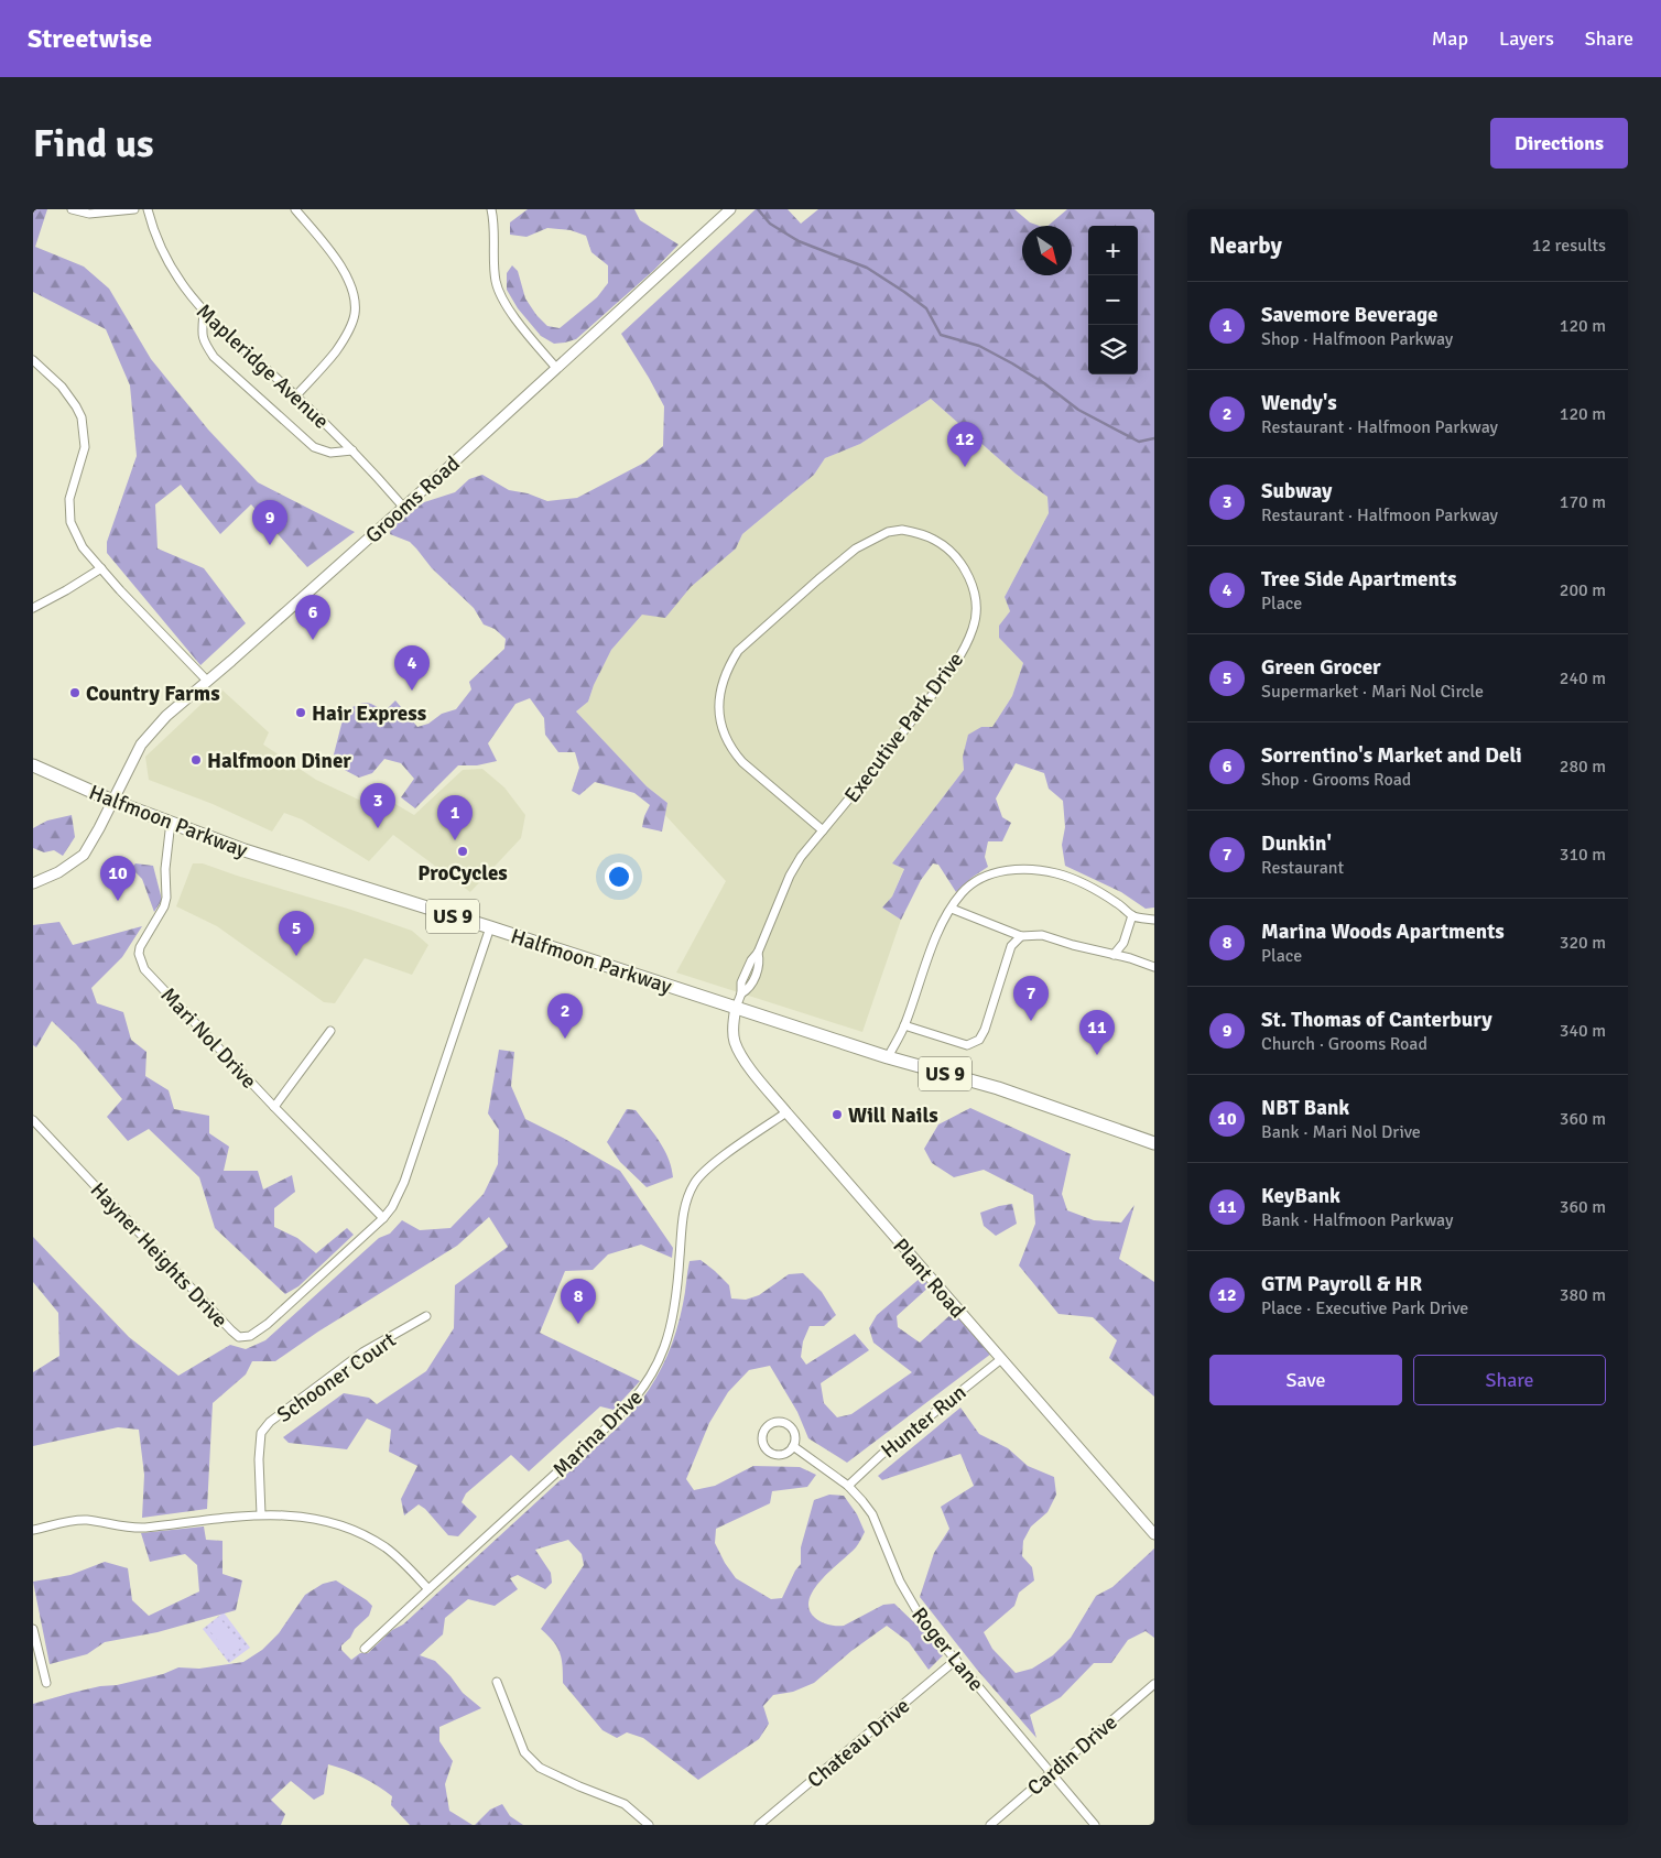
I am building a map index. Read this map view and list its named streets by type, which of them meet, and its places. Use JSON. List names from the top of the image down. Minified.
{"streets":{"main road":["Halfmoon Parkway","US 9"],"street":["Mapleridge Avenue","Grooms Road","Executive Park Drive","Mari Nol Drive","Hayner Heights Drive","Plant Road","Schooner Court","Hunter Run","Marina Drive","Roger Lane","Chateau Drive","Cardin Drive"]},"crossings":[["Mapleridge Avenue","Grooms Road"],["Grooms Road","Halfmoon Parkway"],["Executive Park Drive","Halfmoon Parkway"],["Executive Park Drive","Plant Road"],["Halfmoon Parkway","Mari Nol Drive"],["Halfmoon Parkway","Hayner Heights Drive"],["Halfmoon Parkway","Plant Road"],["Mari Nol Drive","Hayner Heights Drive"],["Plant Road","Hunter Run"],["Plant Road","Marina Drive"],["Hunter Run","Roger Lane"],["Roger Lane","Chateau Drive"],["Roger Lane","Cardin Drive"]],"places":["Country Farms","Hair Express","Halfmoon Diner","ProCycles","Will Nails"],"north":"bottom right","page":{"header":"Streetwise","nav":["Map","Layers","Share"],"buttons":["Directions",["Save","Share"]],"title":"Find us","heading":["Nearby","12 results"],"map_buttons":["+","−"],"list":[{"mark":"1","name":"Savemore Beverage","note":"Shop · Halfmoon Parkway","value":"120 m"},{"mark":"2","name":"Wendy's","note":"Restaurant · Halfmoon Parkway","value":"120 m"},{"mark":"3","name":"Subway","note":"Restaurant · Halfmoon Parkway","value":"170 m"},{"mark":"4","name":"Tree Side Apartments","note":"Place","value":"200 m"},{"mark":"5","name":"Green Grocer","note":"Supermarket · Mari Nol Circle","value":"240 m"},{"mark":"6","name":"Sorrentino's Market and Deli","note":"Shop · Grooms Road","value":"280 m"},{"mark":"7","name":"Dunkin'","note":"Restaurant","value":"310 m"},{"mark":"8","name":"Marina Woods Apartments","note":"Place","value":"320 m"},{"mark":"9","name":"St. Thomas of Canterbury","note":"Church · Grooms Road","value":"340 m"},{"mark":"10","name":"NBT Bank","note":"Bank · Mari Nol Drive","value":"360 m"},{"mark":"11","name":"KeyBank","note":"Bank · Halfmoon Parkway","value":"360 m"},{"mark":"12","name":"GTM Payroll & HR","note":"Place · Executive Park Drive","value":"380 m"}],"pins":["12","9","6","4","3","1","10","5","7","2","11","8"]}}
